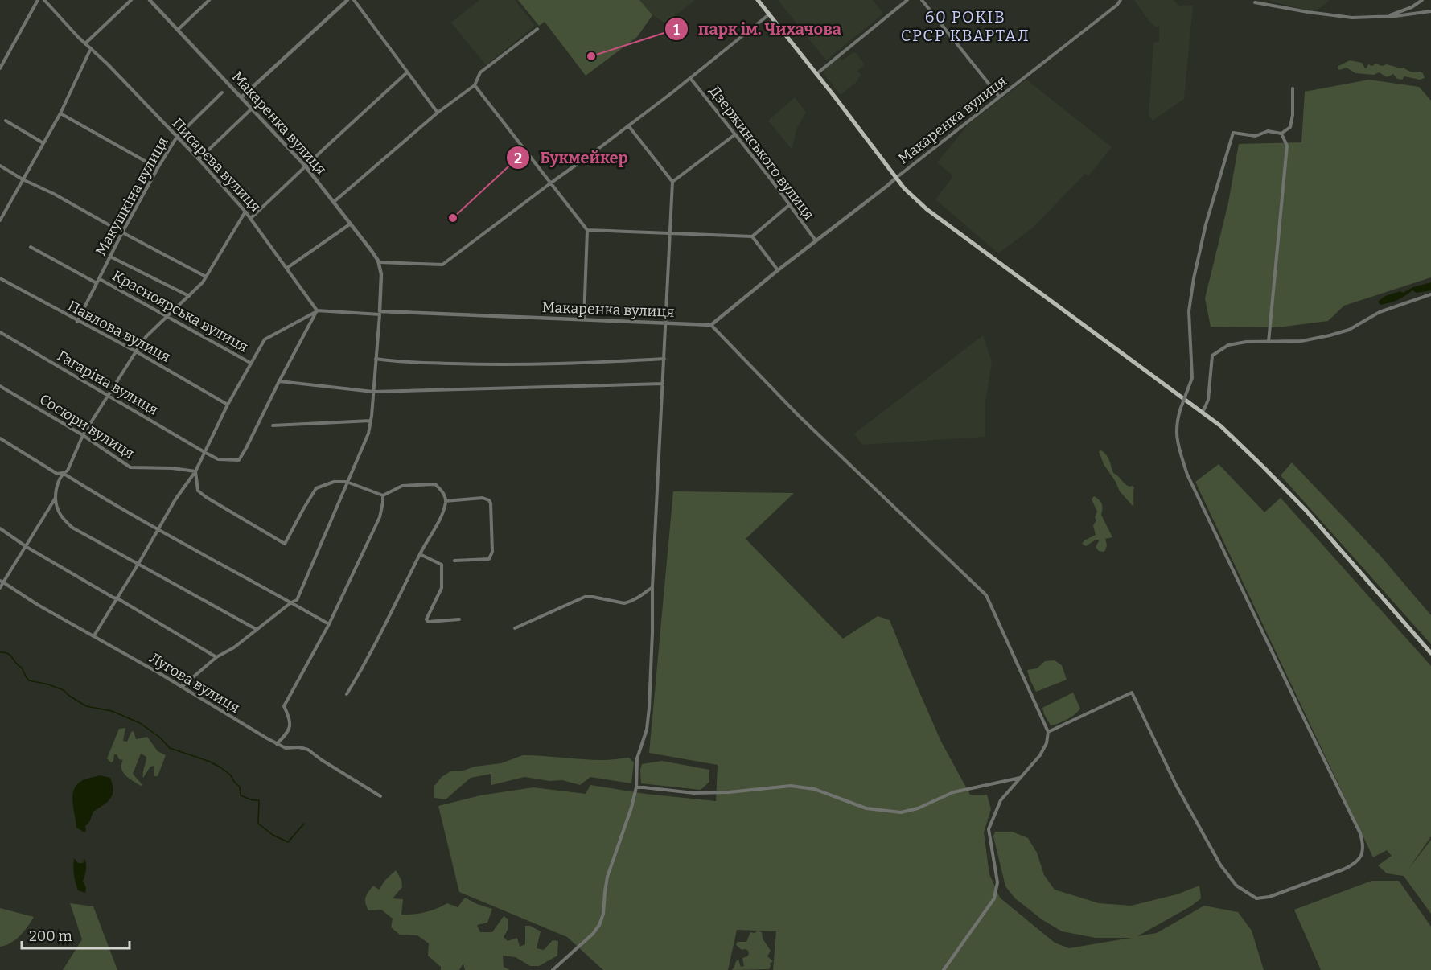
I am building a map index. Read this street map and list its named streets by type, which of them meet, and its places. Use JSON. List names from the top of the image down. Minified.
{"streets":{"street":["Макаренка вулиця","Дзержинського вулиця","Писарєва вулиця","Макушкіна вулиця","Красноярська вулиця","Павлова вулиця","Гагаріна вулиця","Сосюри вулиця","Лугова вулиця"]},"crossings":[["Макаренка вулиця","Дзержинського вулиця"],["Писарєва вулиця","Макушкіна вулиця"],["Макушкіна вулиця","Красноярська вулиця"],["Макушкіна вулиця","Павлова вулиця"]],"districts":["60 РОКІВ СРСР КВАРТАЛ"],"places":["парк ім. Чихачова","Букмейкер"],"scale_bar":"200 m"}
